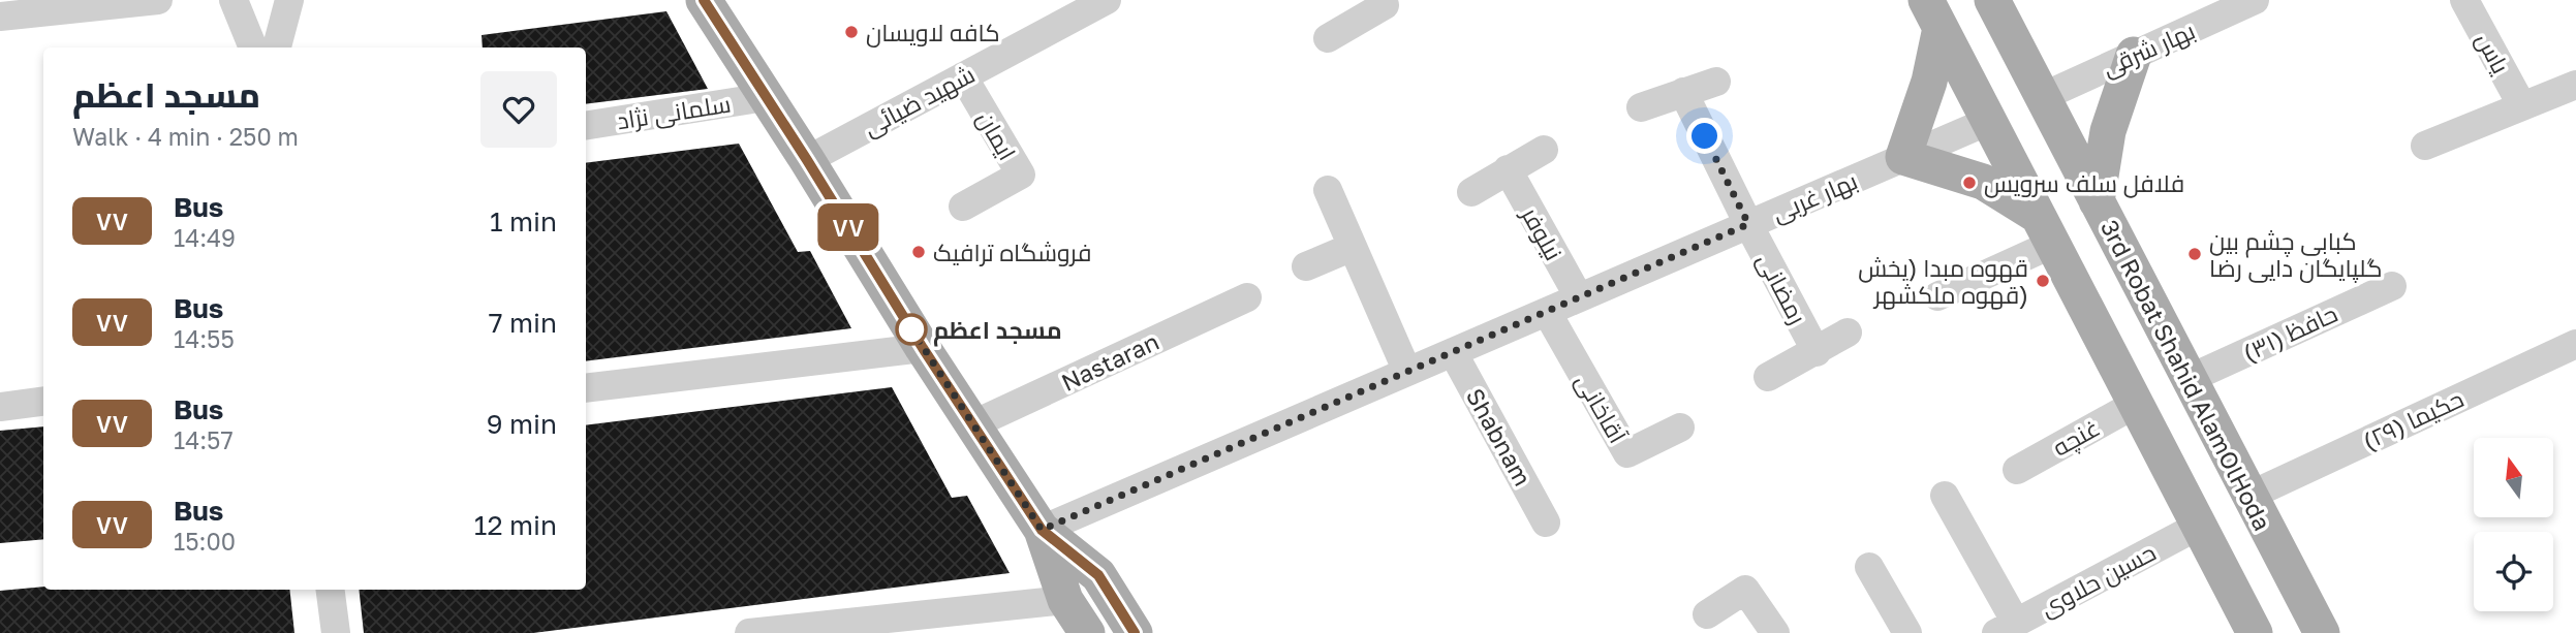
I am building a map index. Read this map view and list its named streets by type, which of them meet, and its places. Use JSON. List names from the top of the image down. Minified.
{"streets":{"main road":["3rd Robat Shahid AlamOlHoda"],"street":["بهار شرقی","یاس","شهید ضیائی","سلمانی نژاد","ایمان","بهار غربی","نیلوفر","رمضانی","حافظ (۳۱)","Nastaran","آقاخانی","حکیما (۲۹)","Shabnam","غنچه","حسین حلاوی"]},"crossings":[["بهار شرقی","3rd Robat Shahid AlamOlHoda"],["شهید ضیائی","ایمان"],["بهار غربی","نیلوفر"],["بهار غربی","رمضانی"],["بهار غربی","آقاخانی"],["بهار غربی","Shabnam"],["حافظ (۳۱)","3rd Robat Shahid AlamOlHoda"],["3rd Robat Shahid AlamOlHoda","حکیما (۲۹)"]],"places":["کافه لاویسان","فلافل سلف سرویس","فروشگاه ترافیک","کبابی چشم بین گلپایگان دایی رضا","قهوه مبدا (پخش قهوه ملکشهر)","مسجد اعظم"],"lines":["bus line ۷۷"],"north":"top","page":{"on_map":"۷۷","heading":["مسجد اعظم","Walk · 4 min · 250 m"],"list":[{"mark":"۷۷","name":"Bus","note":"14:49","value":"1 min"},{"mark":"۷۷","name":"Bus","note":"14:55","value":"7 min"},{"mark":"۷۷","name":"Bus","note":"14:57","value":"9 min"},{"mark":"۷۷","name":"Bus","note":"15:00","value":"12 min"}]}}
